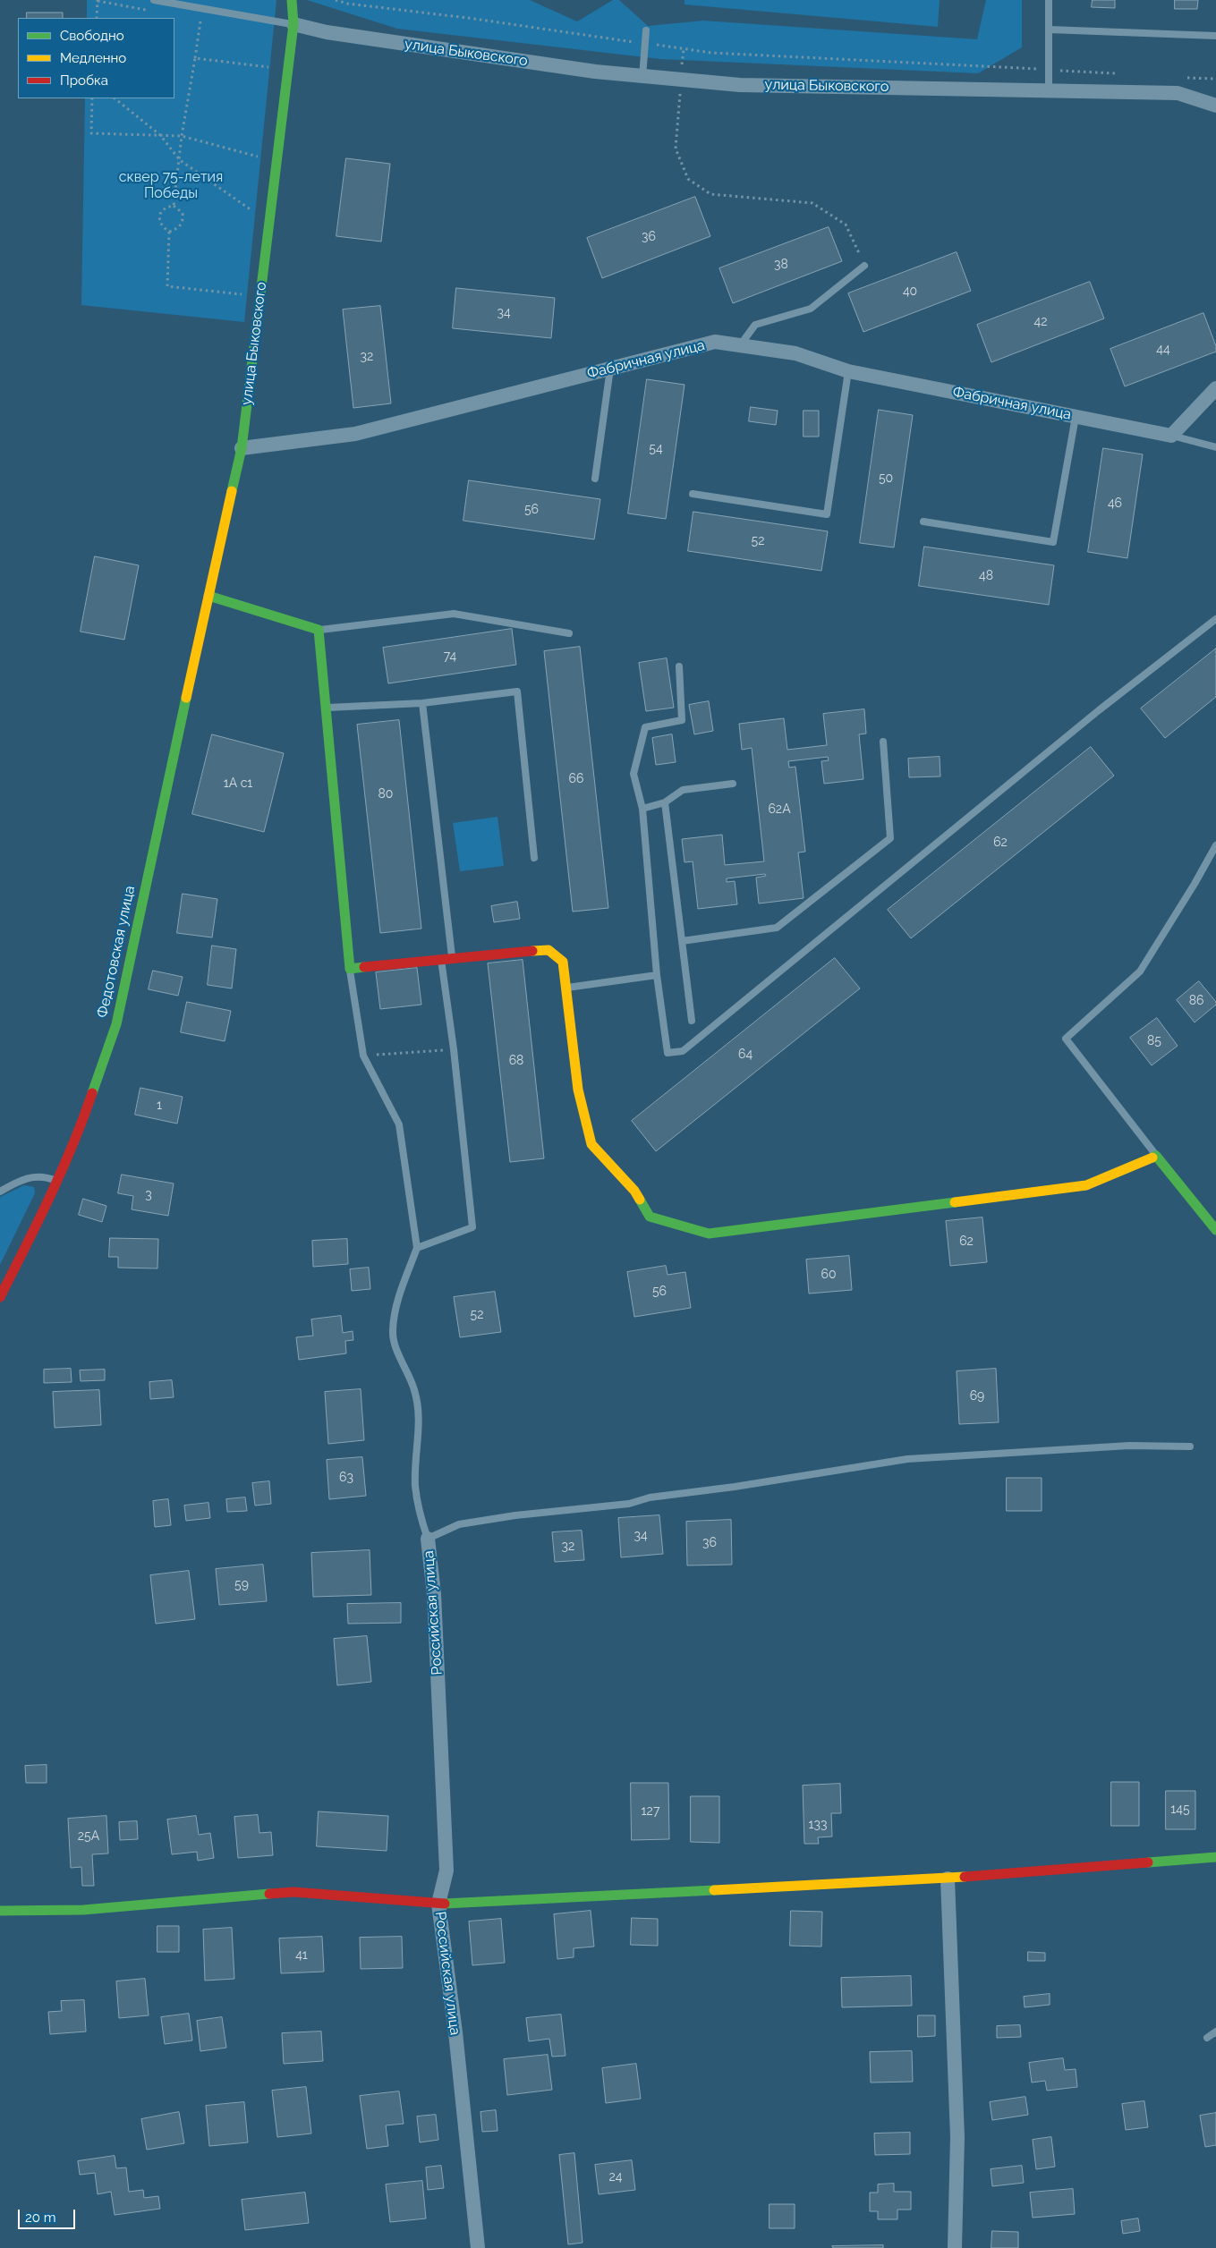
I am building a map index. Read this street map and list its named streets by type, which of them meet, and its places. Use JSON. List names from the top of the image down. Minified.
{"streets":{"street":["улица Быковского","Фабричная улица","Федотовская улица","Российская улица"]},"crossings":[["улица Быковского","Фабричная улица"],["улица Быковского","Федотовская улица"]],"parks":["сквер 75-летия Победы"],"house_numbers":["36","38","40","34","42","44","32","54","50","46","56","52","48","74","66","1А с1","80","62А","62","86","85","64","68","1","3","62","60","56","52","69","63","34","36","32","59","145","127","133","25А","41","24"],"legend":["Свободно","Медленно","Пробка"],"scale_bar":"20 m"}
